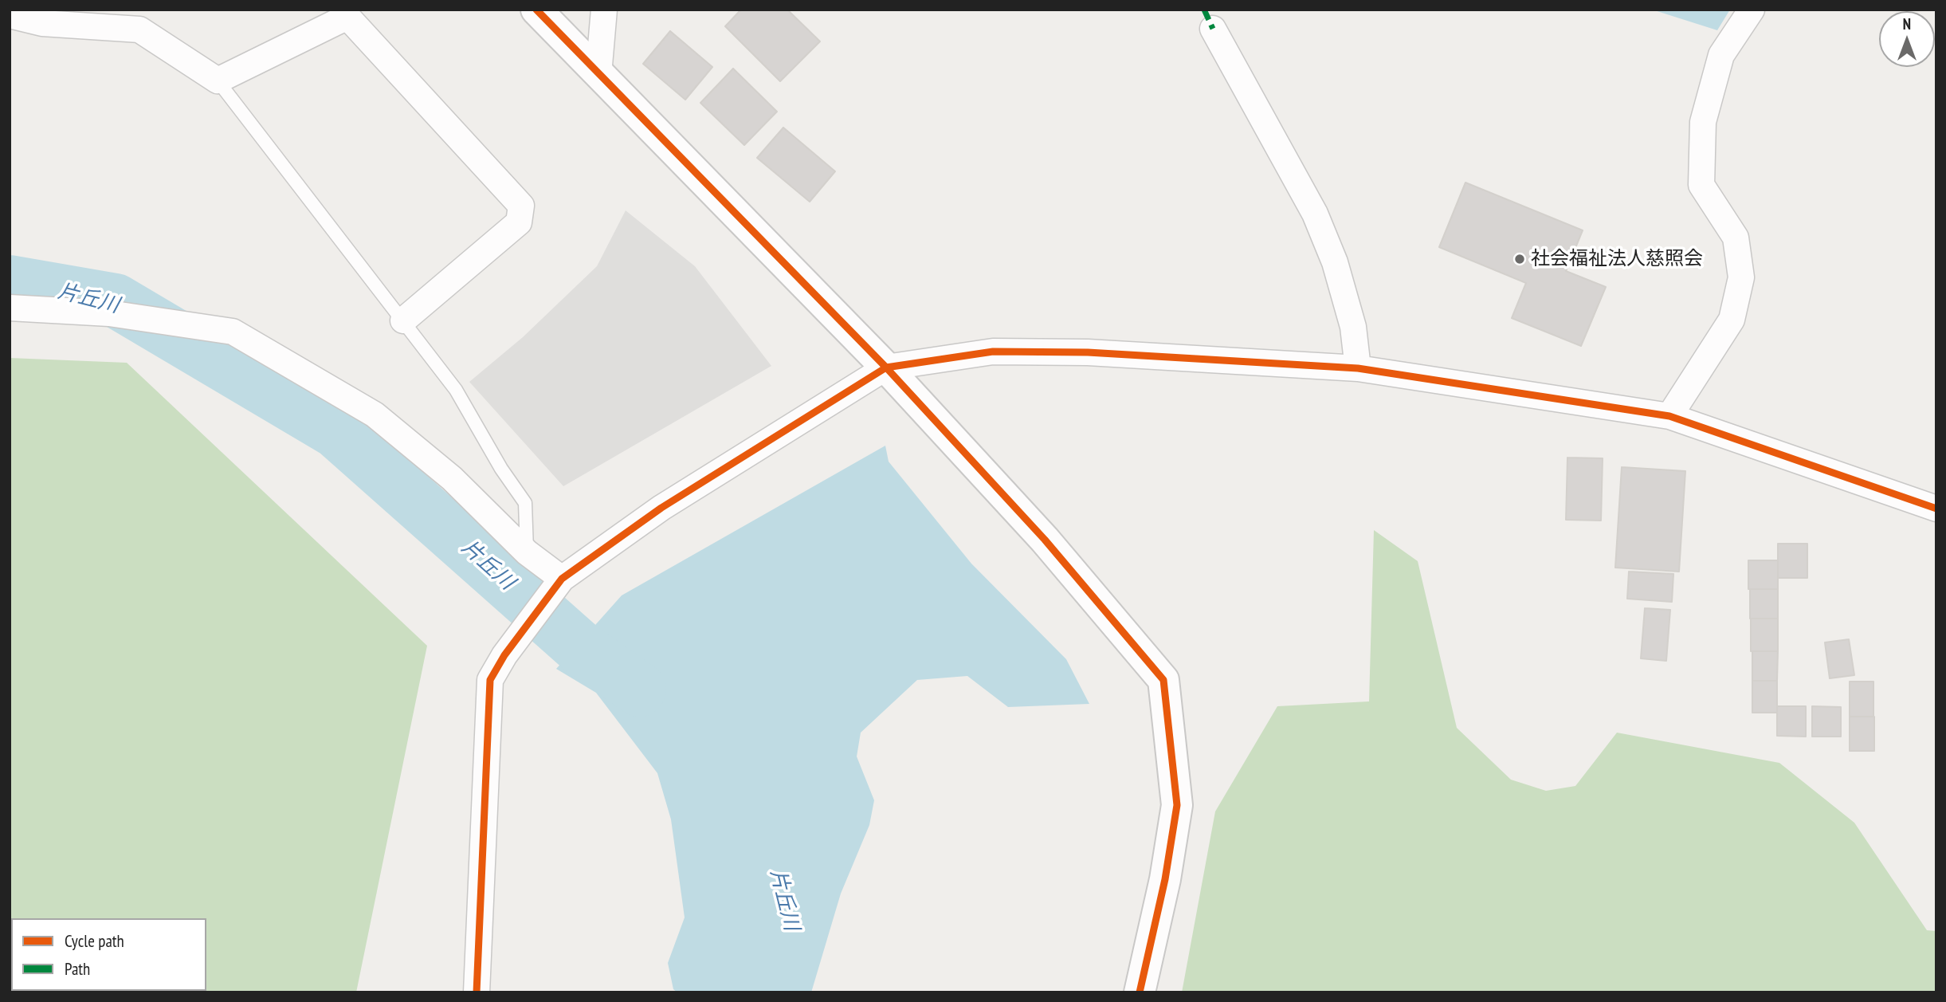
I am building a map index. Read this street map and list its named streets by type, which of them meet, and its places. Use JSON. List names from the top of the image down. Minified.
{"water":["片丘川"],"places":["社会福祉法人慈照会"],"legend":["Cycle path","Path"],"north":"top"}
